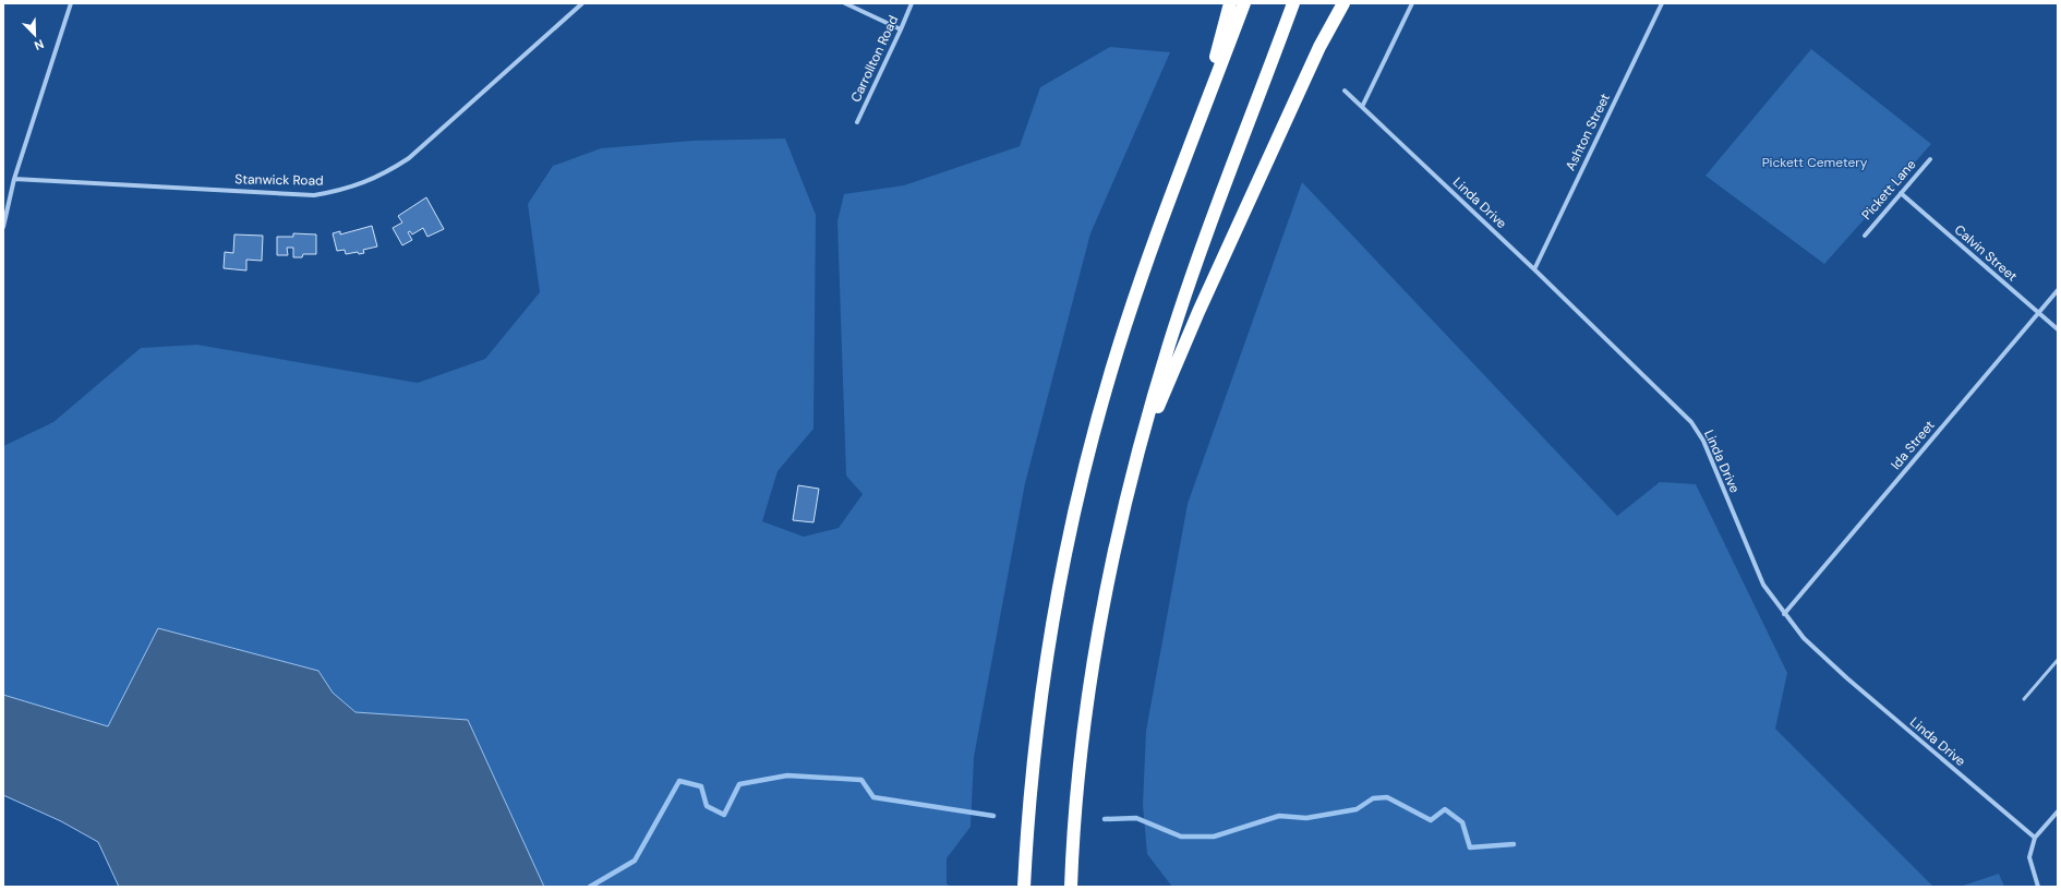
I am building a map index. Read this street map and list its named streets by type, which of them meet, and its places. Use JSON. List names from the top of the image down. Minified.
{"streets":{"street":["Carrollton Road","Ashton Street","Stanwick Road","Pickett Lane","Linda Drive","Calvin Street","Ida Street"]},"crossings":[["Ashton Street","Linda Drive"],["Pickett Lane","Calvin Street"],["Linda Drive","Ida Street"],["Calvin Street","Ida Street"]],"parks":["Pickett Cemetery"],"north":"bottom right"}
